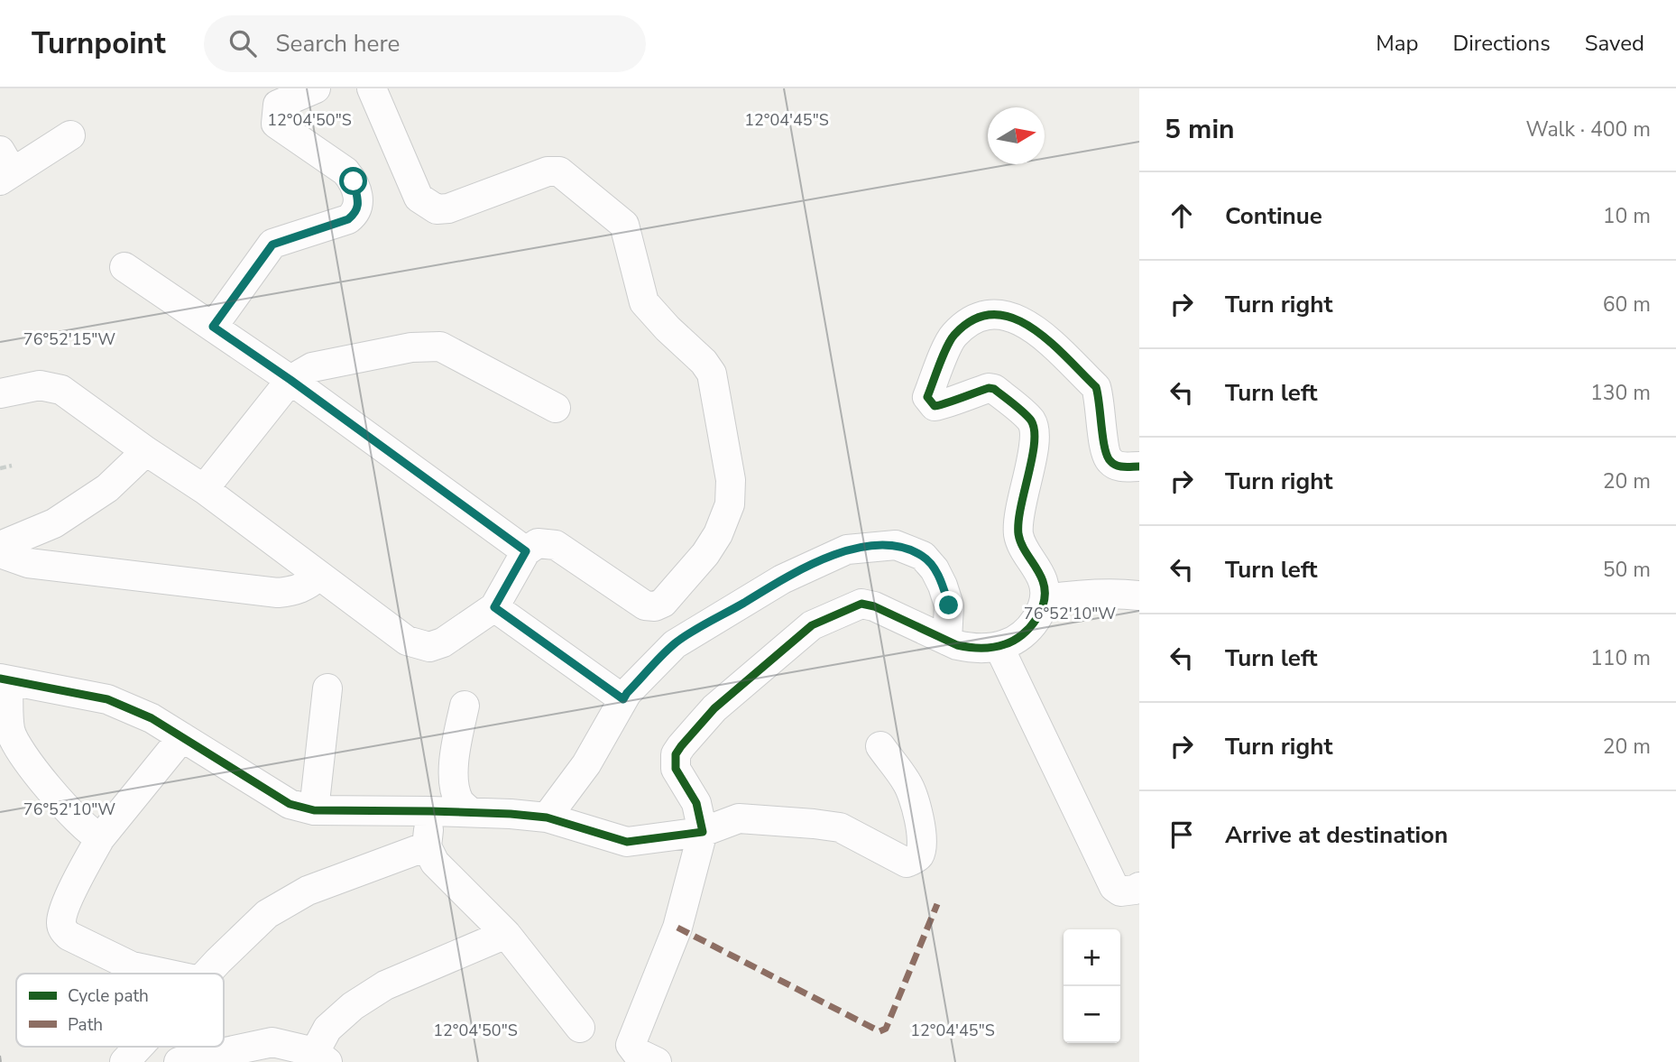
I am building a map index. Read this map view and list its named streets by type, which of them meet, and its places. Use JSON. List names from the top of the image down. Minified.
{"legend":["Cycle path","Path"],"north":"right","page":{"header":"Turnpoint","search":"Search here","nav":["Map","Directions","Saved"],"heading":["5 min","Walk · 400 m"],"list":[["Continue","10 m"],["Turn right","60 m"],["Turn left","130 m"],["Turn right","20 m"],["Turn left","50 m"],["Turn left","110 m"],["Turn right","20 m"],"Arrive at destination"],"map_buttons":["+","−"]},"coordinates":["12°04'50\"S","12°04'45\"S","76°52'15\"W","76°52'10\"W"]}
